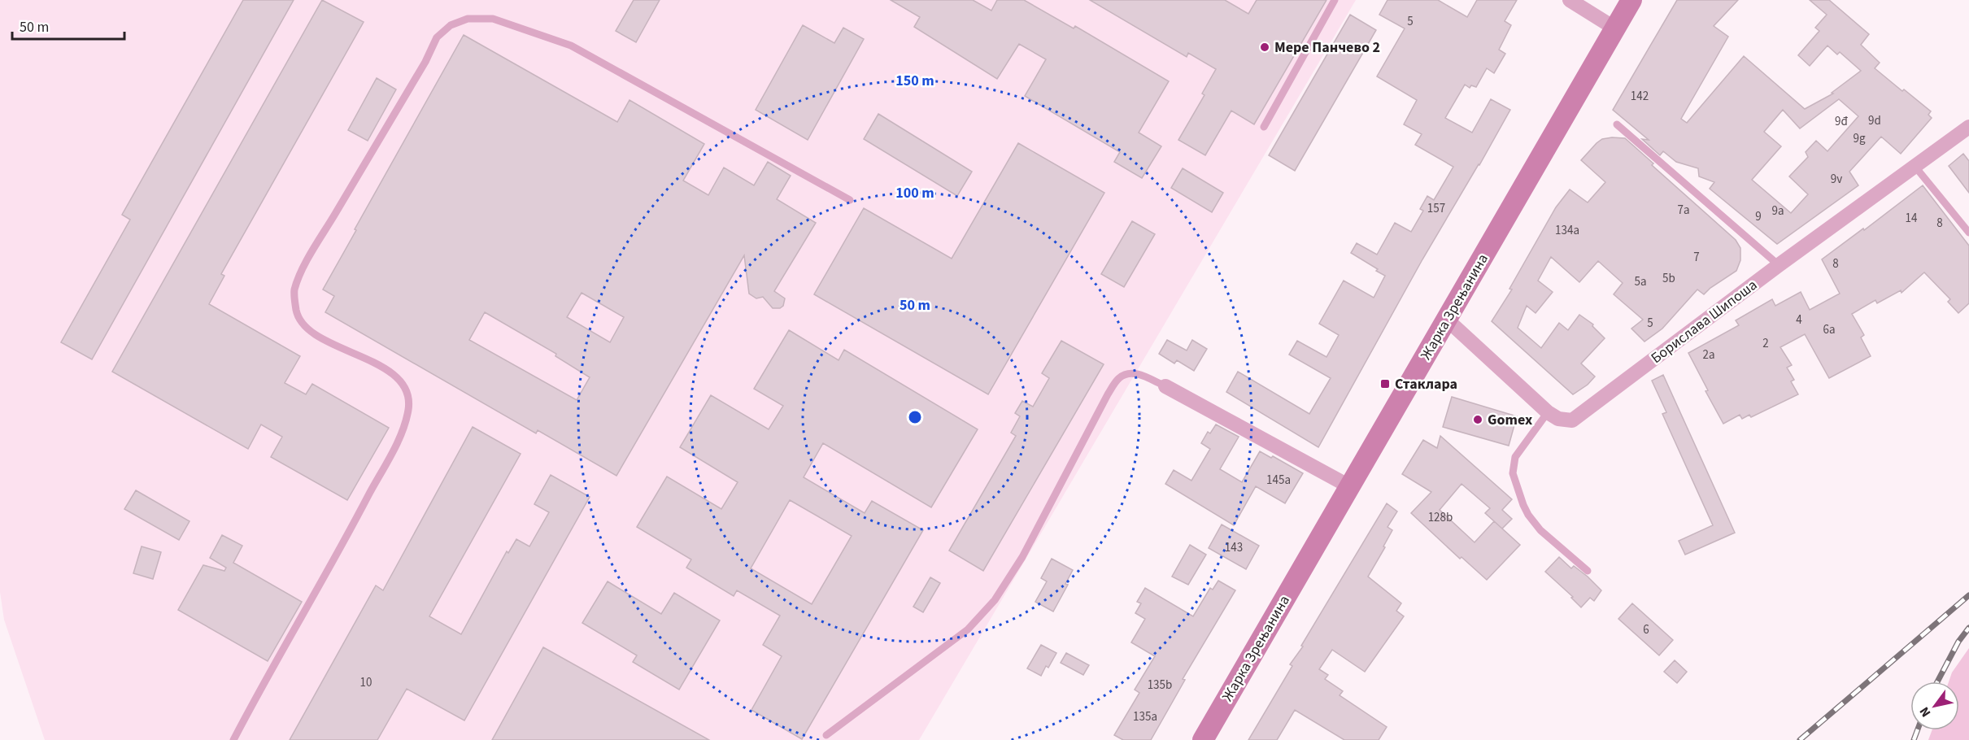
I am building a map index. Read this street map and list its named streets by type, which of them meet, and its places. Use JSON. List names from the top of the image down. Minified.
{"streets":{"street":["Жарка Зрењанина","Борислава Шипоша"]},"crossings":[["Жарка Зрењанина","Борислава Шипоша"]],"places":{"other":["Мере Панчево 2","Gomex"],"transit":["Стаклара"]},"house_numbers":["5","142","9d","9đ","9g","9v","157","7a","9a","9","14","8","134a","7","8","5b","5a","4","5","6a","2","2a","145a","128b","143","6","10","135b","135a"],"scale_bar":"50 m","north":"bottom left","rings":["150 m","100 m","50 m"]}
